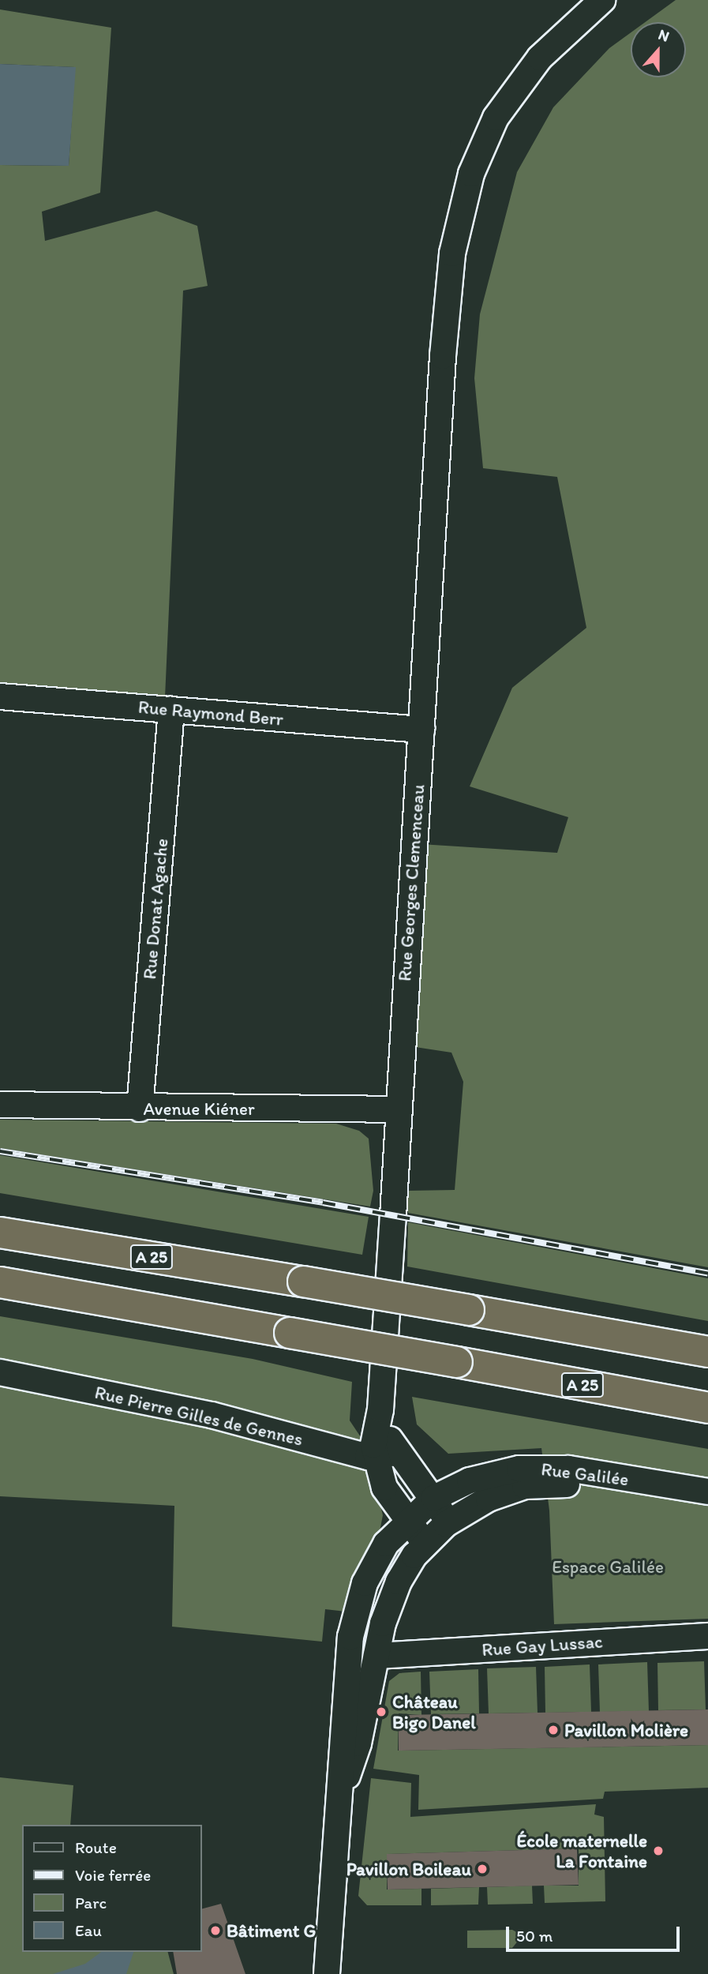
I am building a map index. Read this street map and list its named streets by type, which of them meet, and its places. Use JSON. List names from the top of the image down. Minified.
{"streets":{"highway":["A 25"],"street":["Rue Raymond Berr","Rue Georges Clemenceau","Rue Donat Agache","Avenue Kiéner","Rue Pierre Gilles de Gennes","Rue Galilée","Rue Gay Lussac"]},"crossings":[["Rue Raymond Berr","Rue Georges Clemenceau"],["Rue Raymond Berr","Rue Donat Agache"],["Rue Georges Clemenceau","Avenue Kiéner"],["Rue Georges Clemenceau","Rue Pierre Gilles de Gennes"],["Rue Donat Agache","Avenue Kiéner"]],"parks":["Espace Galilée"],"places":["Château Bigo Danel","Pavillon Molière","École maternelle La Fontaine","Pavillon Boileau","Bâtiment G"],"legend":["Route","Voie ferrée","Parc","Eau"],"scale_bar":"50 m","north":"top"}
